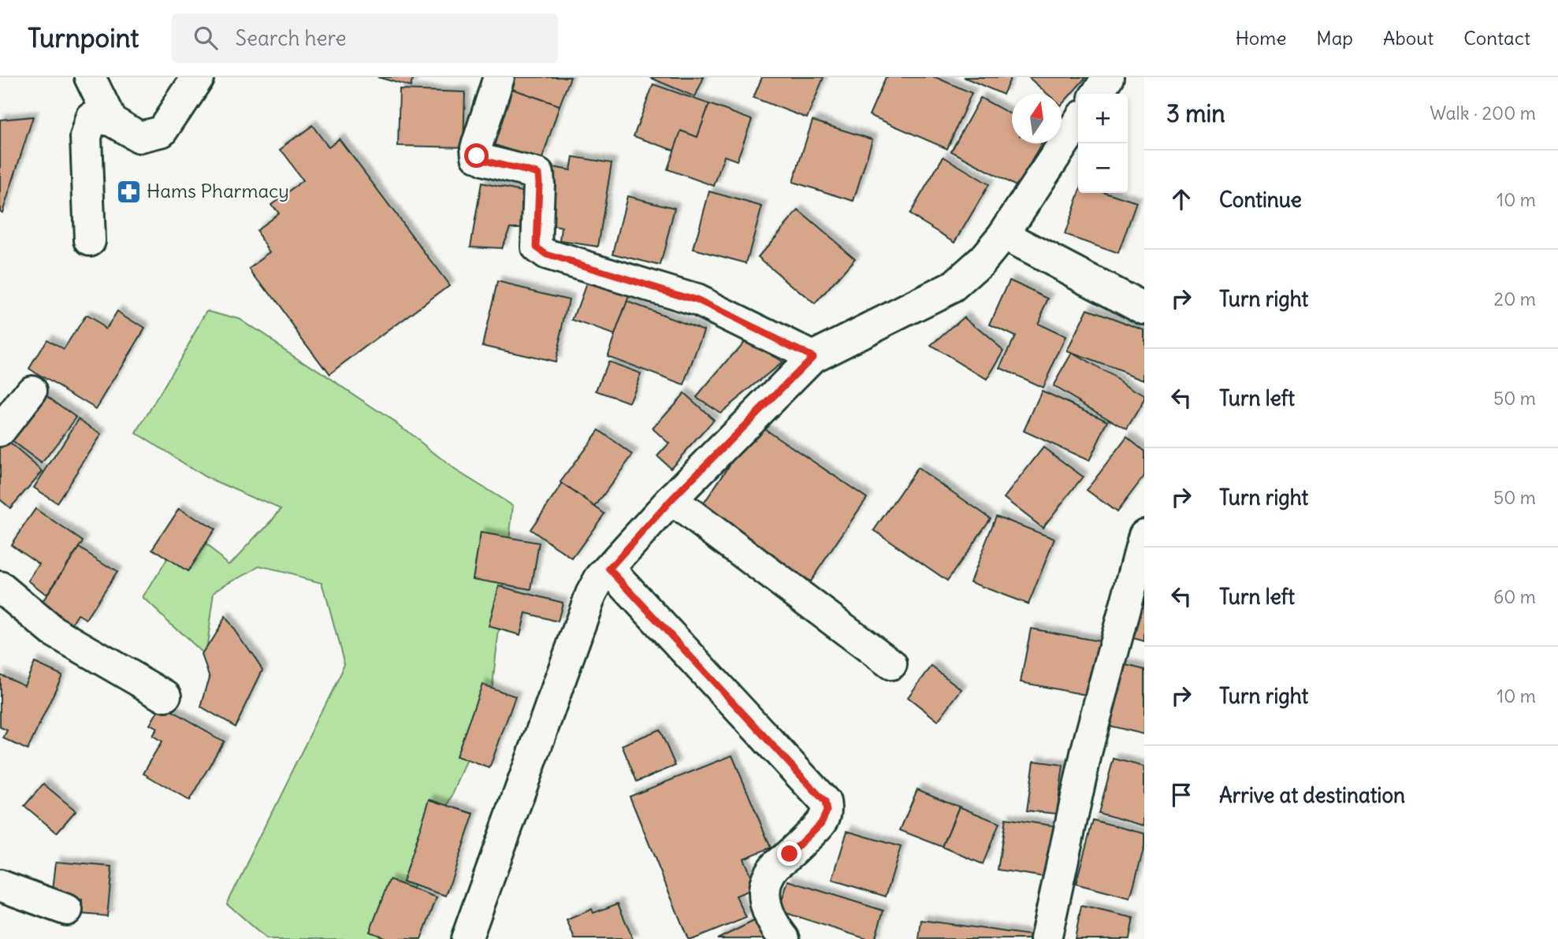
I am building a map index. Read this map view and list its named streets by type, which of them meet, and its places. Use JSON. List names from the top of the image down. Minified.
{"places":{"pharmacy":["Hams Pharmacy"]},"north":"top","page":{"header":"Turnpoint","search":"Search here","nav":["Home","Map","About","Contact"],"heading":["3 min","Walk · 200 m"],"map_buttons":["+","−"],"list":[["Continue","10 m"],["Turn right","20 m"],["Turn left","50 m"],["Turn right","50 m"],["Turn left","60 m"],["Turn right","10 m"],"Arrive at destination"]}}
